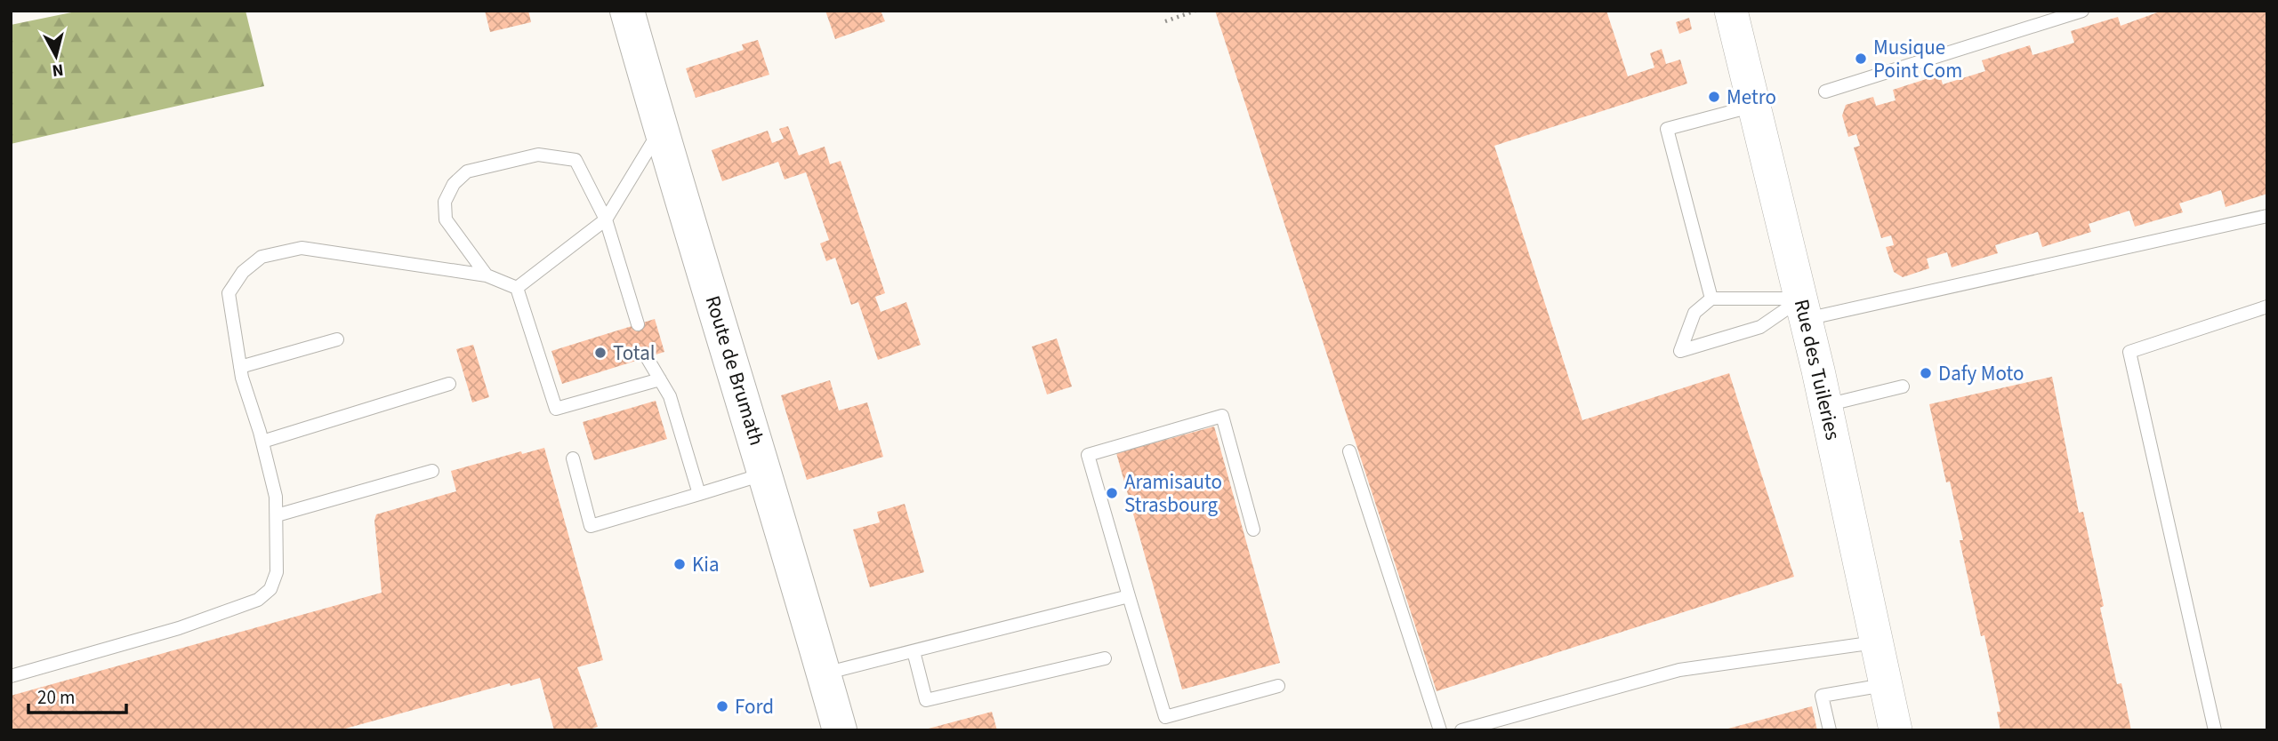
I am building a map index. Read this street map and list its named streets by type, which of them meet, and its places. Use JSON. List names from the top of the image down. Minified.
{"streets":{"main road":["Route de Brumath"],"street":["Rue des Tuileries"]},"places":["Musique Point Com","Metro","Total","Dafy Moto","Aramisauto Strasbourg","Kia","Ford"],"scale_bar":"20 m","north":"bottom"}
